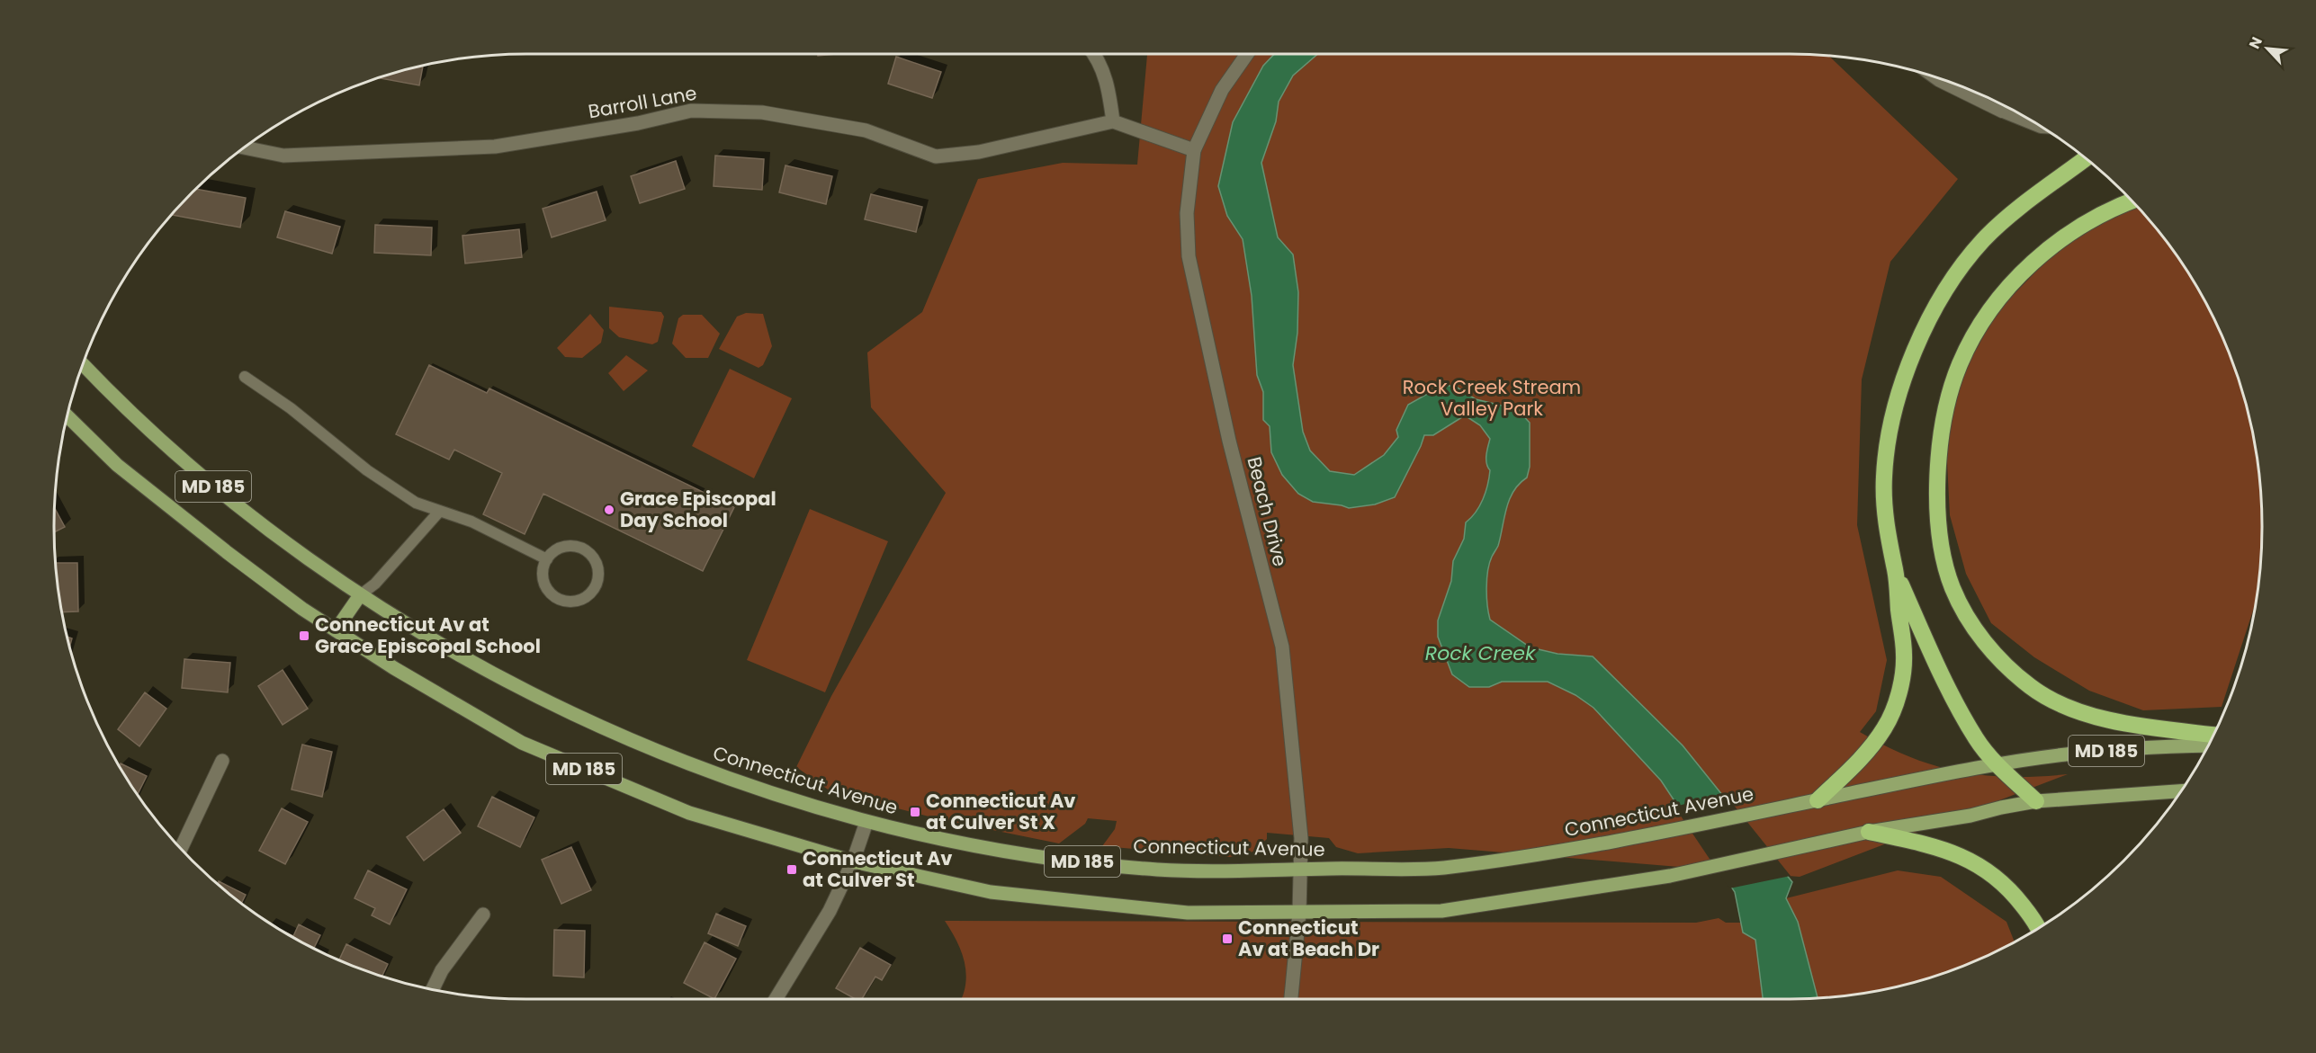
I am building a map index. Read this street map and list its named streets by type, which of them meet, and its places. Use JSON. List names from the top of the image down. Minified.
{"streets":{"main road":["MD 185","Connecticut Avenue"],"street":["Barroll Lane","Beach Drive"]},"crossings":[["MD 185","Beach Drive"],["Beach Drive","Connecticut Avenue"]],"water":["Rock Creek"],"parks":["Rock Creek Stream Valley Park"],"places":{"other":["Grace Episcopal Day School"],"transit":["Connecticut Av at Grace Episcopal School","Connecticut Av at Culver St X","Connecticut Av at Culver St","Connecticut Av at Beach Dr"]},"north":"top left"}
